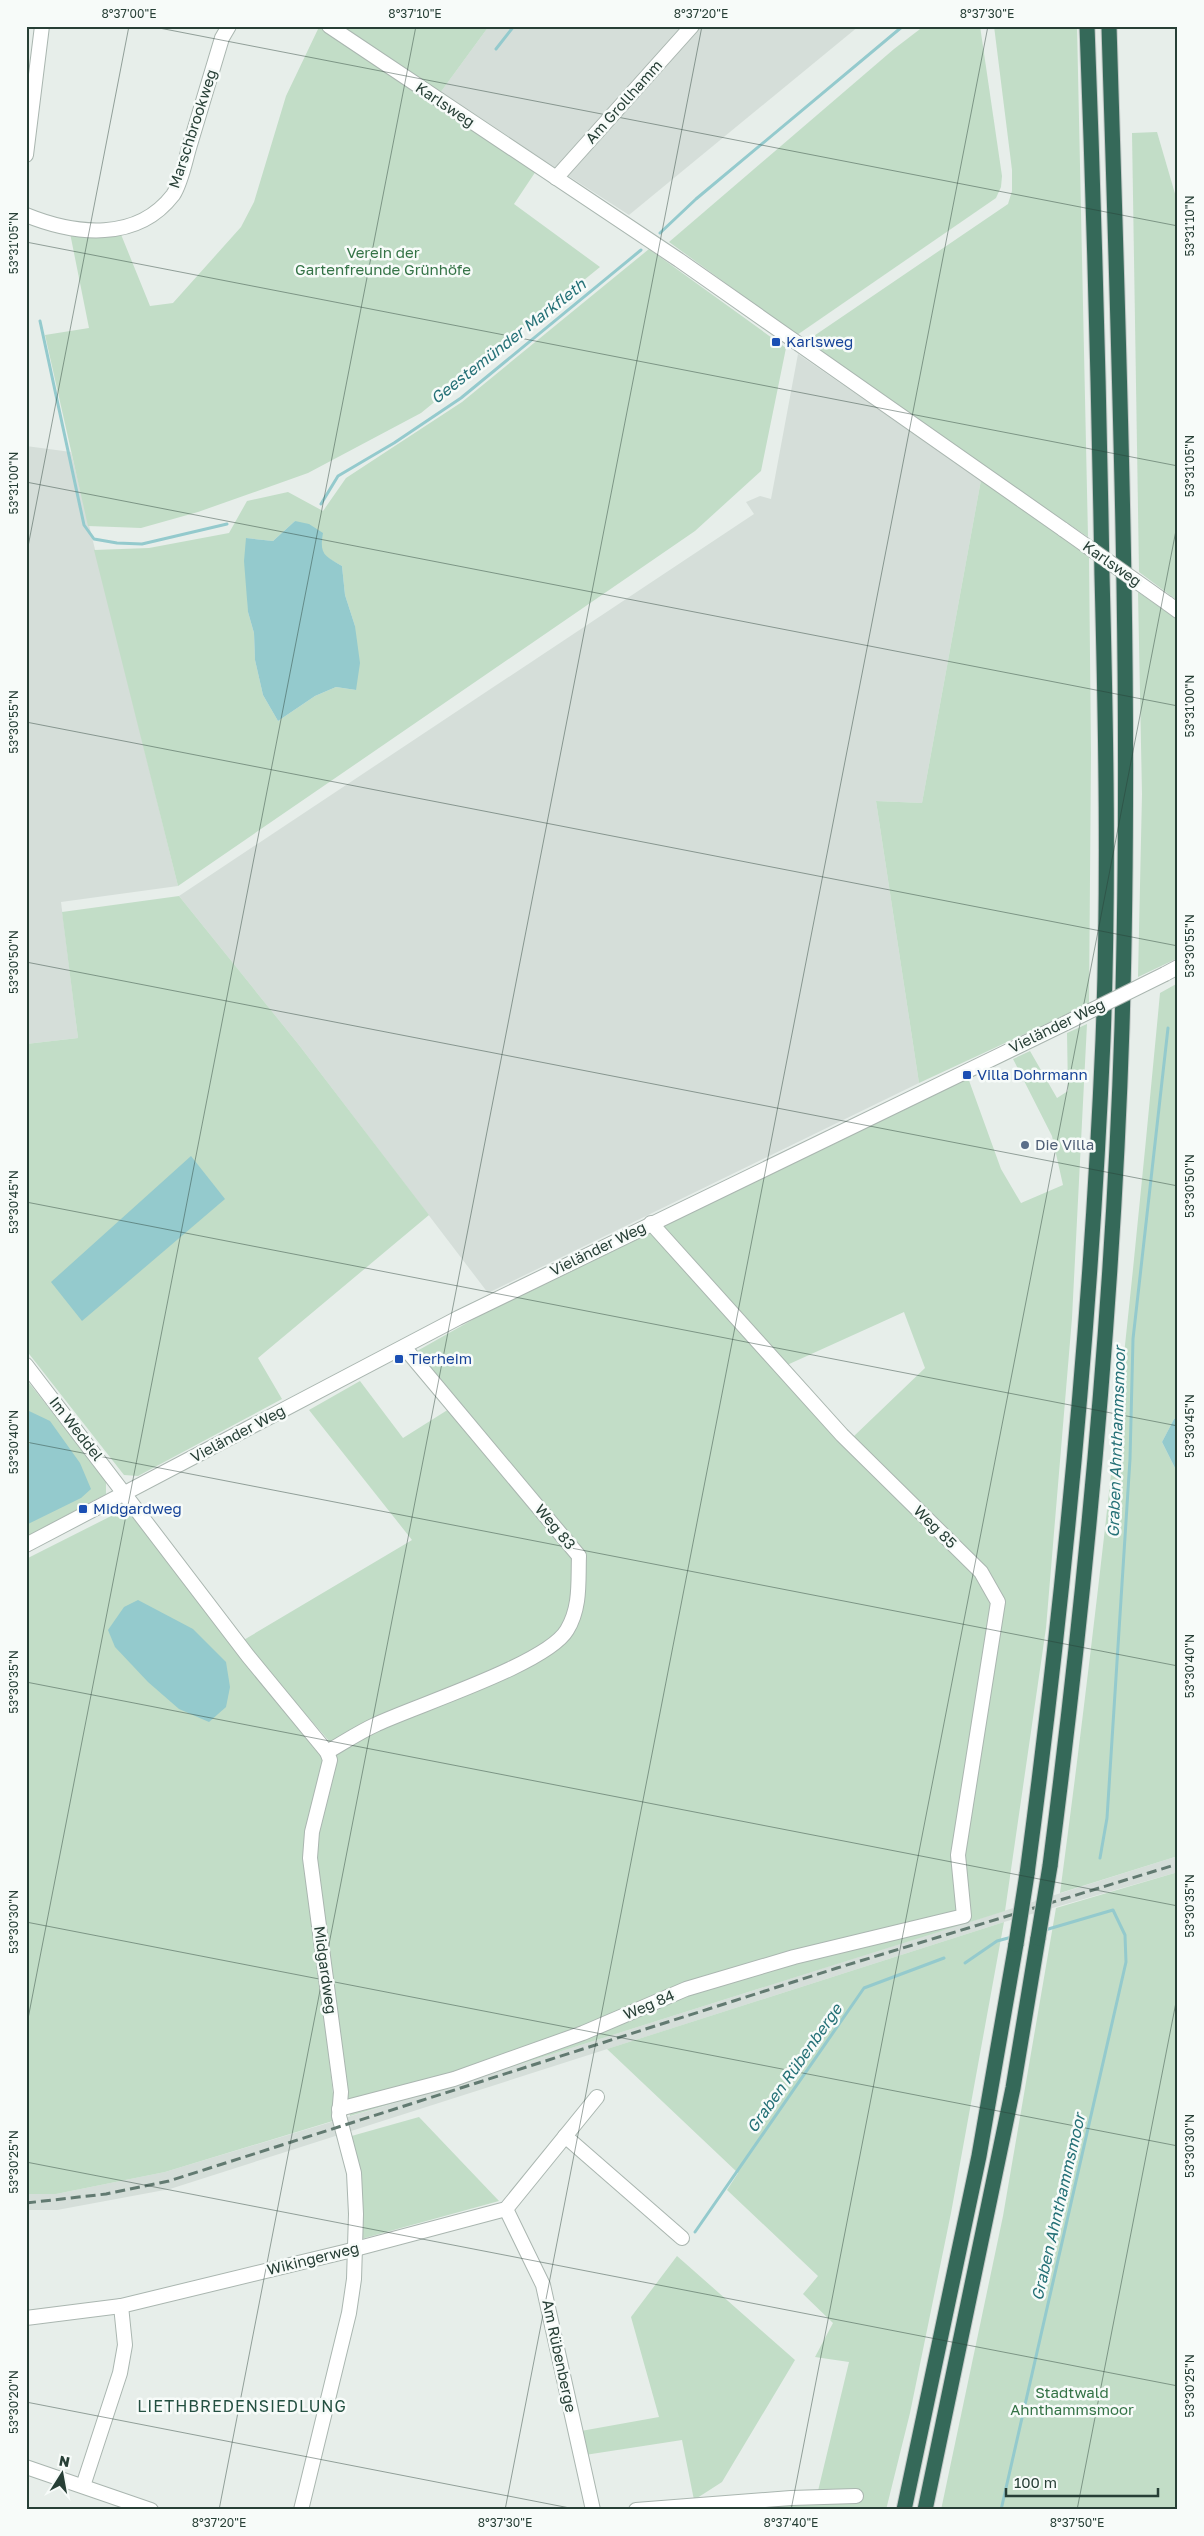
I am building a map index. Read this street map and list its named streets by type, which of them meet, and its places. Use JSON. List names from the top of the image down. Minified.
{"streets":{"street":["Am Grollhamm","Karlsweg","Marschbrookweg","Vieländer Weg","Im Weddel","Weg 83","Weg 85","Midgardweg","Weg 84","Wikingerweg","Am Rübenberge"]},"crossings":[["Am Grollhamm","Karlsweg"],["Vieländer Weg","Im Weddel"],["Vieländer Weg","Weg 83"],["Vieländer Weg","Weg 85"],["Weg 83","Midgardweg"],["Weg 85","Weg 84"],["Midgardweg","Weg 84"],["Midgardweg","Wikingerweg"],["Wikingerweg","Am Rübenberge"]],"districts":["LIETHBREDENSIEDLUNG"],"water":["Geestemünder Markfleth","Graben Ahnthammsmoor","Graben Rübenberge"],"parks":["Verein der Gartenfreunde Grünhöfe","Stadtwald Ahnthammsmoor"],"places":{"transit":["Karlsweg","Villa Dohrmann","Tierheim","Midgardweg"],"other":["Die Villa"]},"scale_bar":"100 m","north":"top","coordinates":["8°37'00\"E","8°37'10\"E","8°37'20\"E","8°37'30\"E","53°31'10\"N","53°31'05\"N","53°31'00\"N","53°30'55\"N","53°30'50\"N","53°30'45\"N","53°30'40\"N","53°30'35\"N","53°30'30\"N","53°30'25\"N","53°30'20\"N","8°37'40\"E","8°37'50\"E"]}
